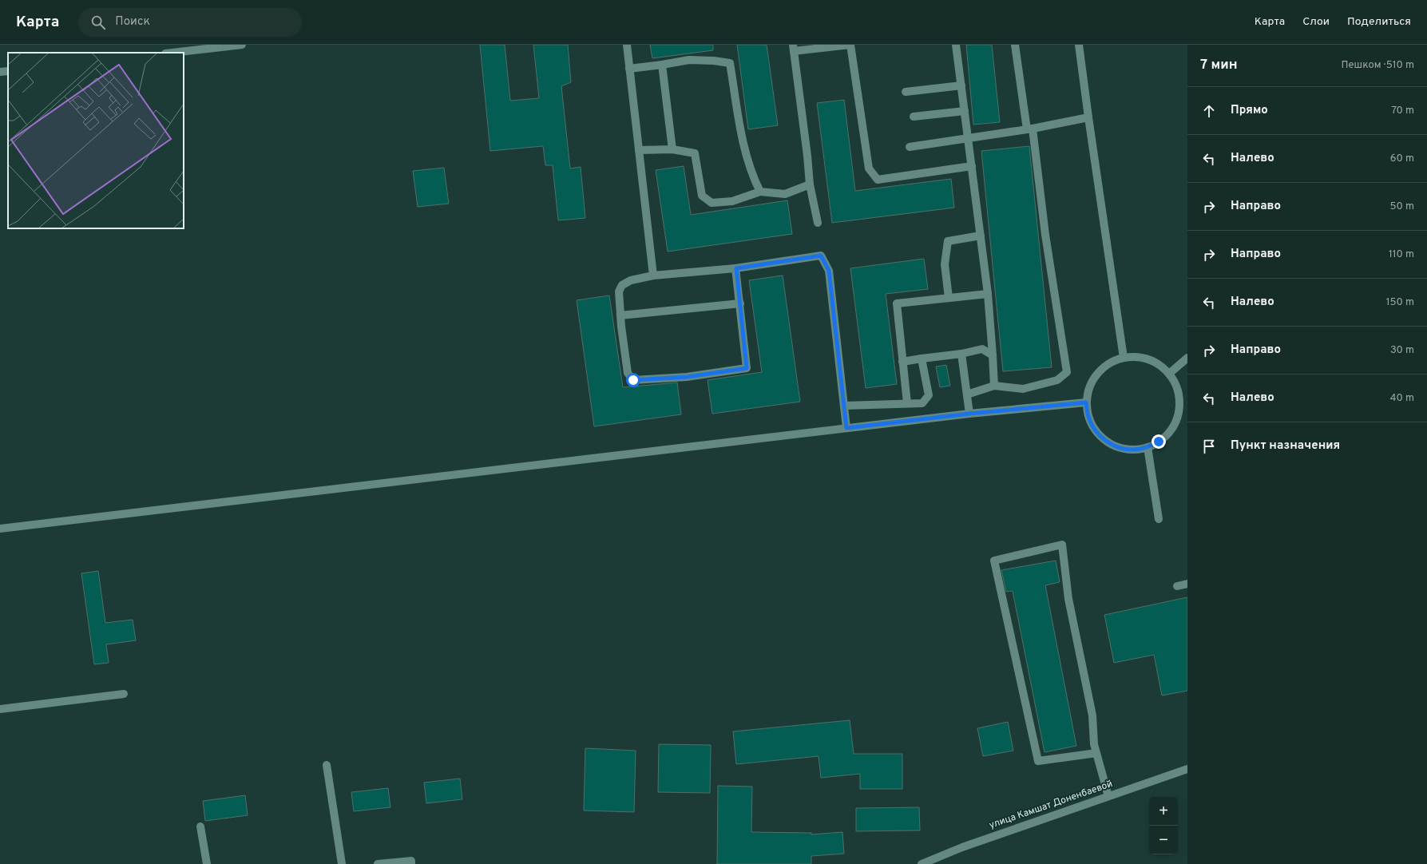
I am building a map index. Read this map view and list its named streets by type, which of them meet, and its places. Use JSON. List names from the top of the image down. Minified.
{"streets":{"street":["улица Камшат Доненбаевой"]},"page":{"header":"Карта","search":"Поиск","nav":["Карта","Слои","Поделиться"],"heading":["7 мин","Пешком · 510 m"],"list":[["Прямо","70 m"],["Налево","60 m"],["Направо","50 m"],["Направо","110 m"],["Налево","150 m"],["Направо","30 m"],["Налево","40 m"],"Пункт назначения"],"map_buttons":["+","−"]}}
